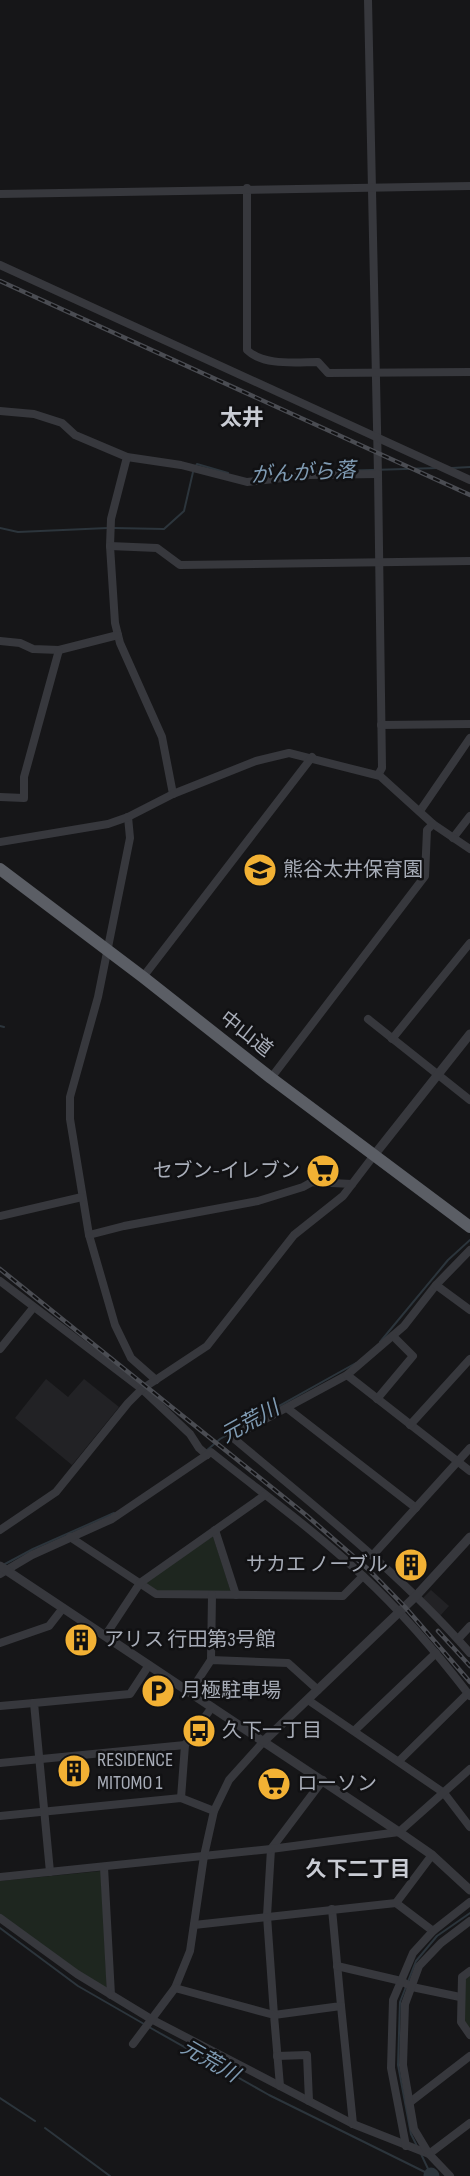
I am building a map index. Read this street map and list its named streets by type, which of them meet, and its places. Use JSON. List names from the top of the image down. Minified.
{"streets":{"highway":["中山道"]},"districts":["太井","久下二丁目"],"water":["がんがら落","元荒川"],"places":{"school or university":["熊谷太井保育園"],"supermarket":["セブン-イレブン","ローソン"],"building":["サカエ ノーブル","アリス 行田第3号館","RESIDENCE MITOMO 1"],"parking":["月極駐車場"],"bus stop":["久下一丁目"]}}
